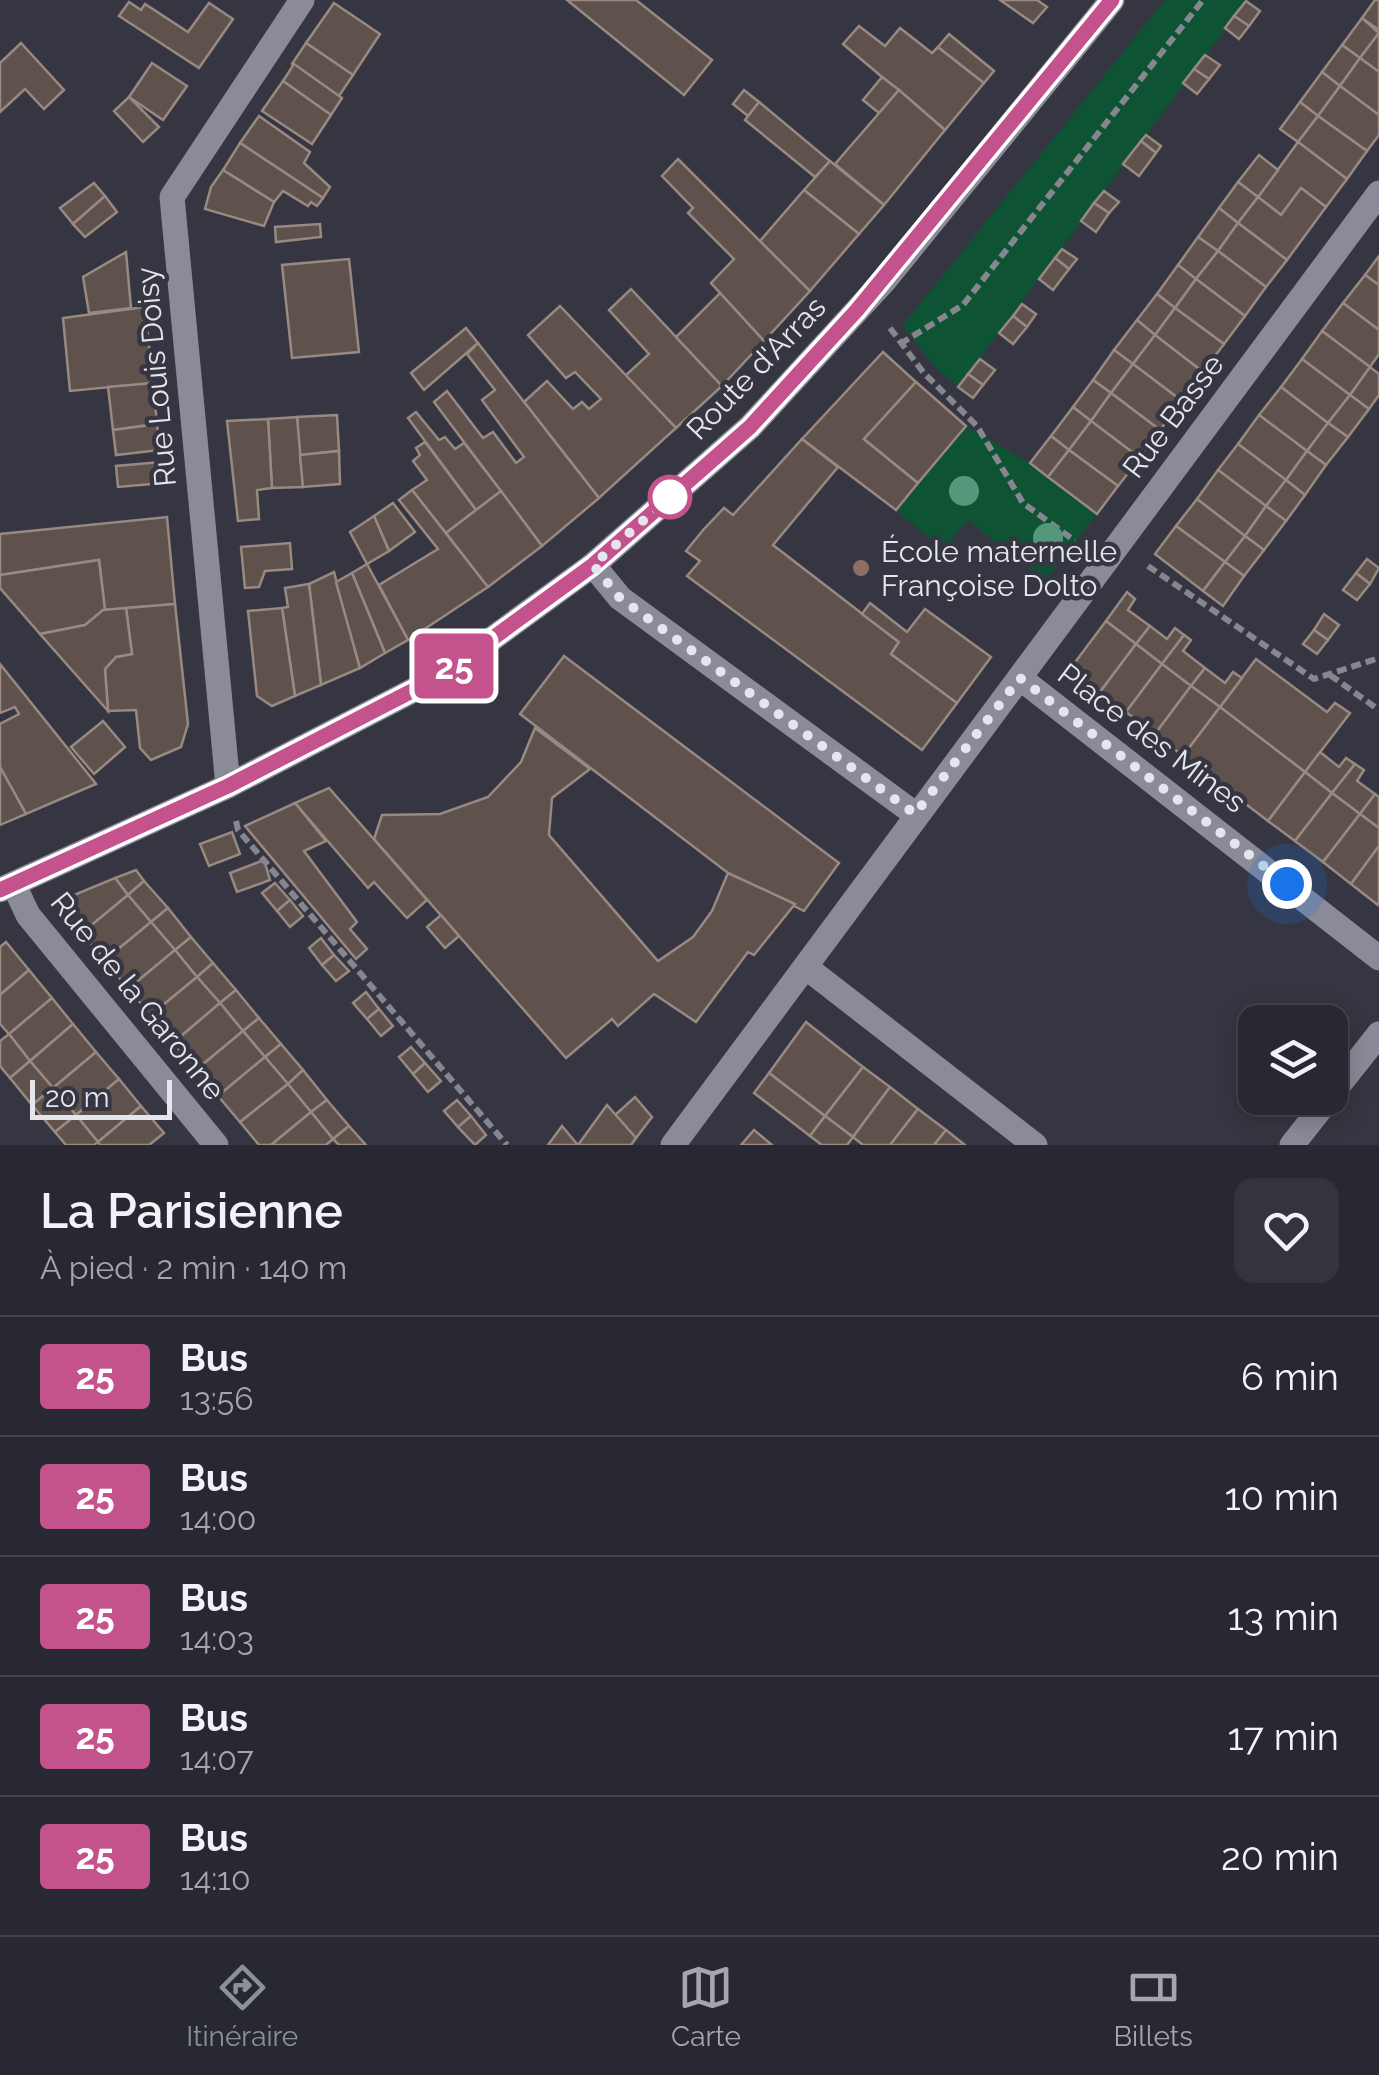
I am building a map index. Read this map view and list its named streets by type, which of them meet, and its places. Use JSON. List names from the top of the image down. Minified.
{"streets":{"street":["Route d'Arras","Rue Louis Doisy","Rue Basse","Place des Mines","Rue de la Garonne"]},"crossings":[["Route d'Arras","Rue Louis Doisy"],["Route d'Arras","Rue de la Garonne"],["Rue Basse","Place des Mines"]],"places":["École maternelle Françoise Dolto"],"lines":["bus line 25"],"scale_bar":"20 m","page":{"on_map":"25","scale":"20 m","heading":["La Parisienne","À pied · 2 min · 140 m"],"list":[{"mark":"25","name":"Bus","note":"13:56","value":"6 min"},{"mark":"25","name":"Bus","note":"14:00","value":"10 min"},{"mark":"25","name":"Bus","note":"14:03","value":"13 min"},{"mark":"25","name":"Bus","note":"14:07","value":"17 min"},{"mark":"25","name":"Bus","note":"14:10","value":"20 min"}],"tabs":["Itinéraire","Carte","Billets"]}}
